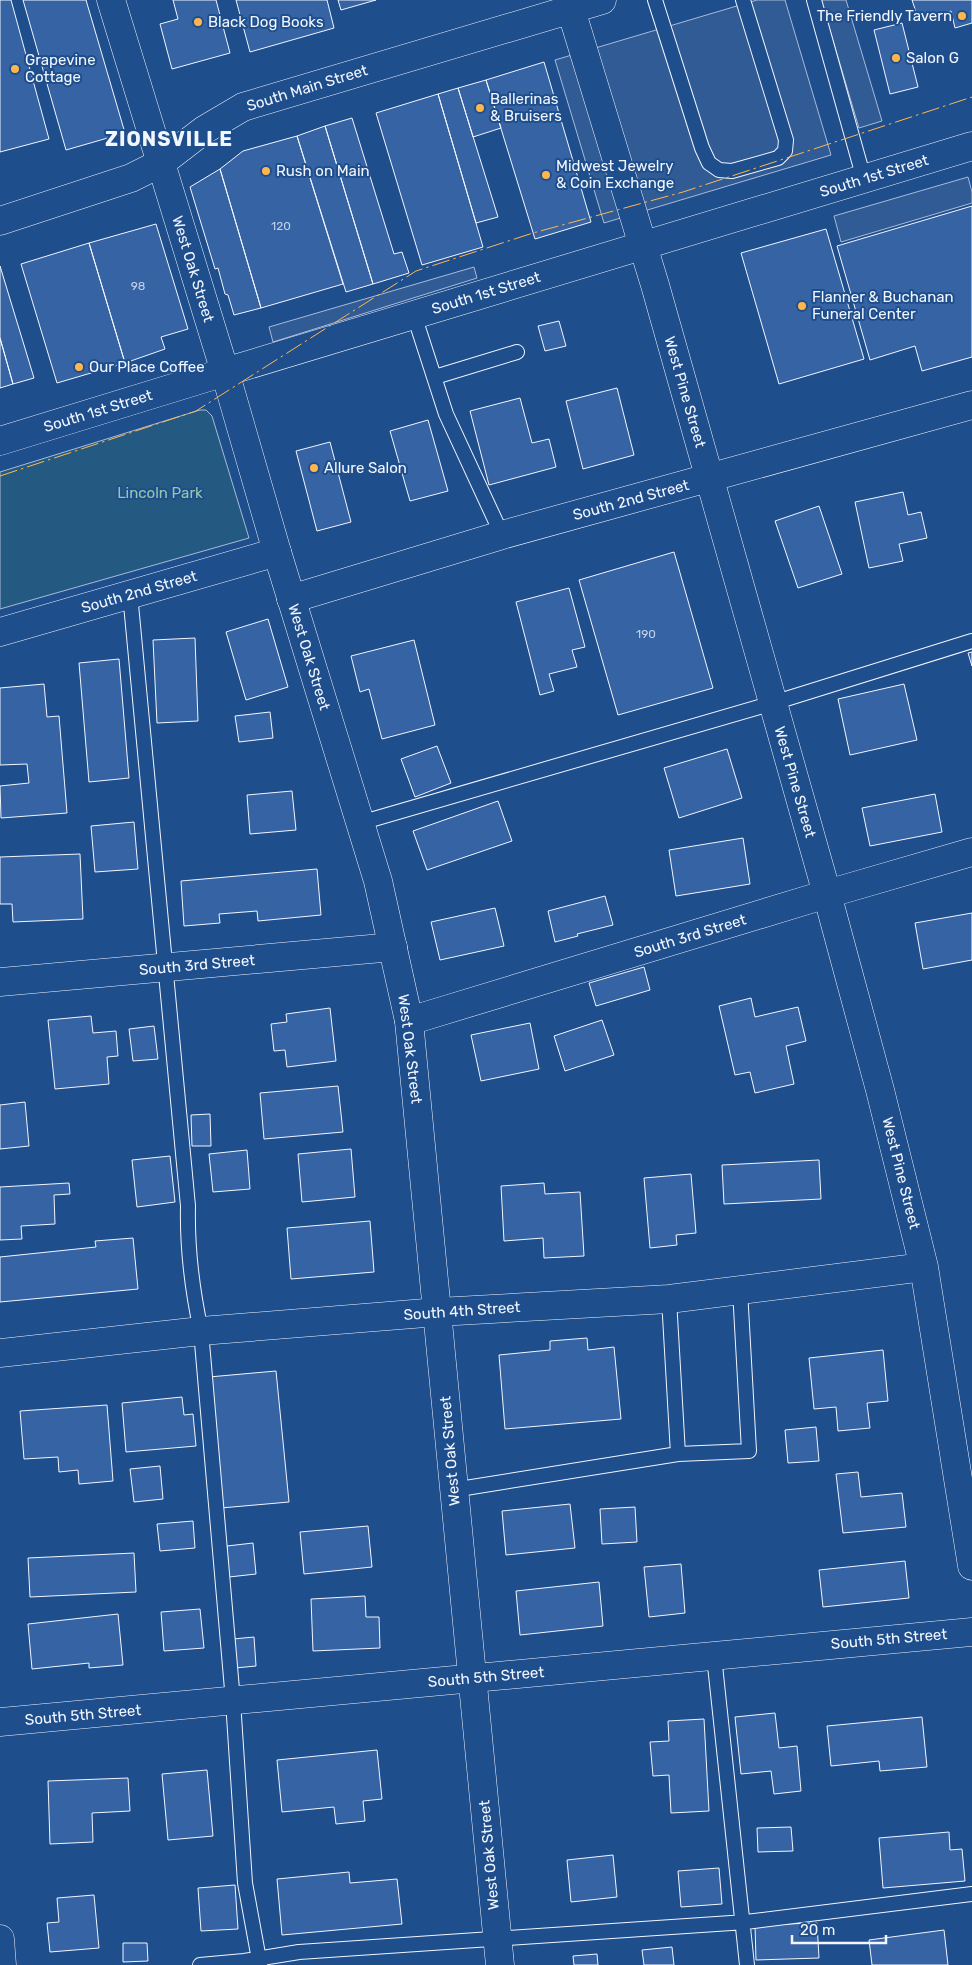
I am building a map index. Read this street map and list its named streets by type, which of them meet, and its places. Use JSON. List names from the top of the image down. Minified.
{"streets":{"street":["South Main Street","South 1st Street","West Oak Street","West Pine Street","South 2nd Street","South 3rd Street","South 4th Street","South 5th Street"]},"crossings":[["South Main Street","West Oak Street"],["South Main Street","West Pine Street"],["South 1st Street","West Oak Street"],["South 1st Street","West Pine Street"],["West Oak Street","South 2nd Street"],["West Oak Street","South 3rd Street"],["West Oak Street","South 4th Street"],["West Oak Street","South 5th Street"],["West Pine Street","South 2nd Street"],["West Pine Street","South 3rd Street"],["West Pine Street","South 4th Street"]],"districts":["ZIONSVILLE"],"parks":["Lincoln Park"],"places":["The Friendly Tavern","Black Dog Books","Salon G","Grapevine Cottage","Ballerinas & Bruisers","Rush on Main","Midwest Jewelry & Coin Exchange","Flanner & Buchanan Funeral Center","Our Place Coffee","Allure Salon"],"house_numbers":["120","98","190"],"scale_bar":"20 m"}
